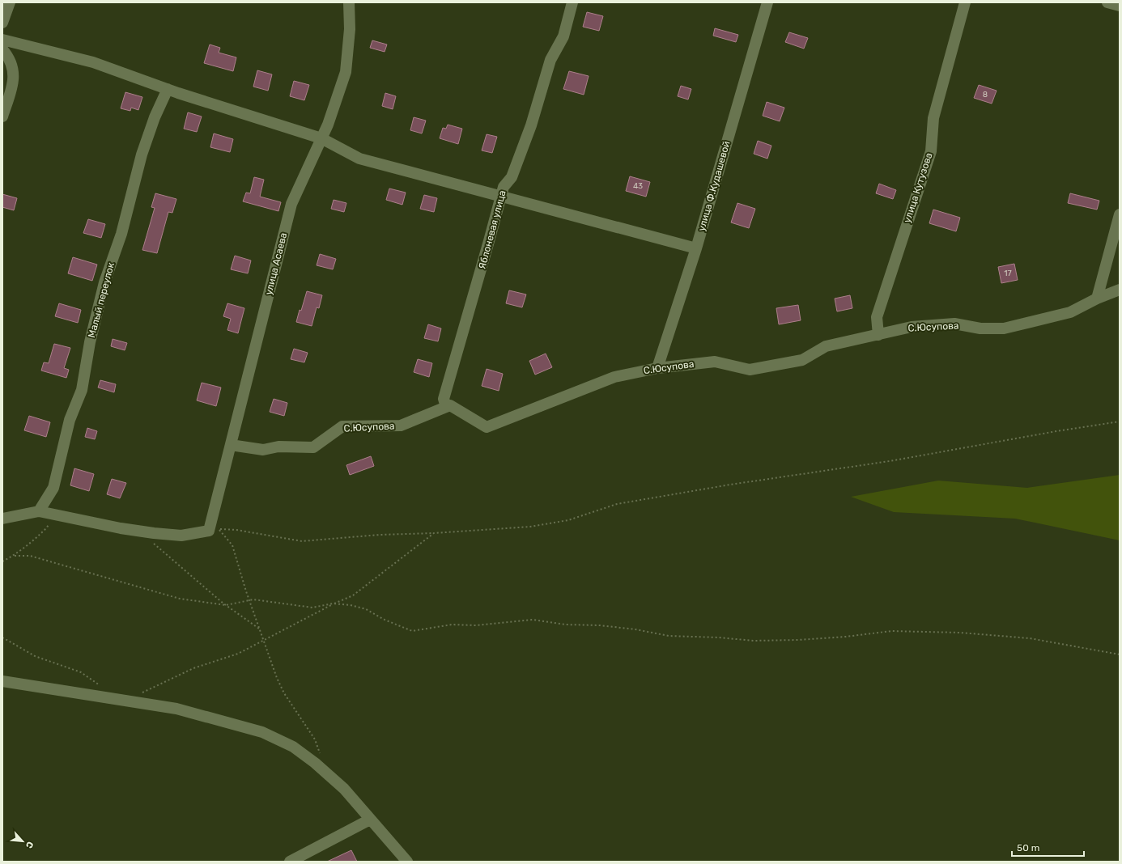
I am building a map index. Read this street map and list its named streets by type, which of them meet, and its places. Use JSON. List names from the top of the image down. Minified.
{"streets":{"street":["улица Ф.Кудашевой","улица Кутузова","Яблоневая улица","улица Асаева","Малый переулок","С.Юсупова"]},"crossings":[["улица Ф.Кудашевой","С.Юсупова"],["улица Кутузова","С.Юсупова"],["Яблоневая улица","С.Юсупова"],["улица Асаева","С.Юсупова"]],"house_numbers":["8","43","17"],"scale_bar":"50 m","north":"bottom right"}
